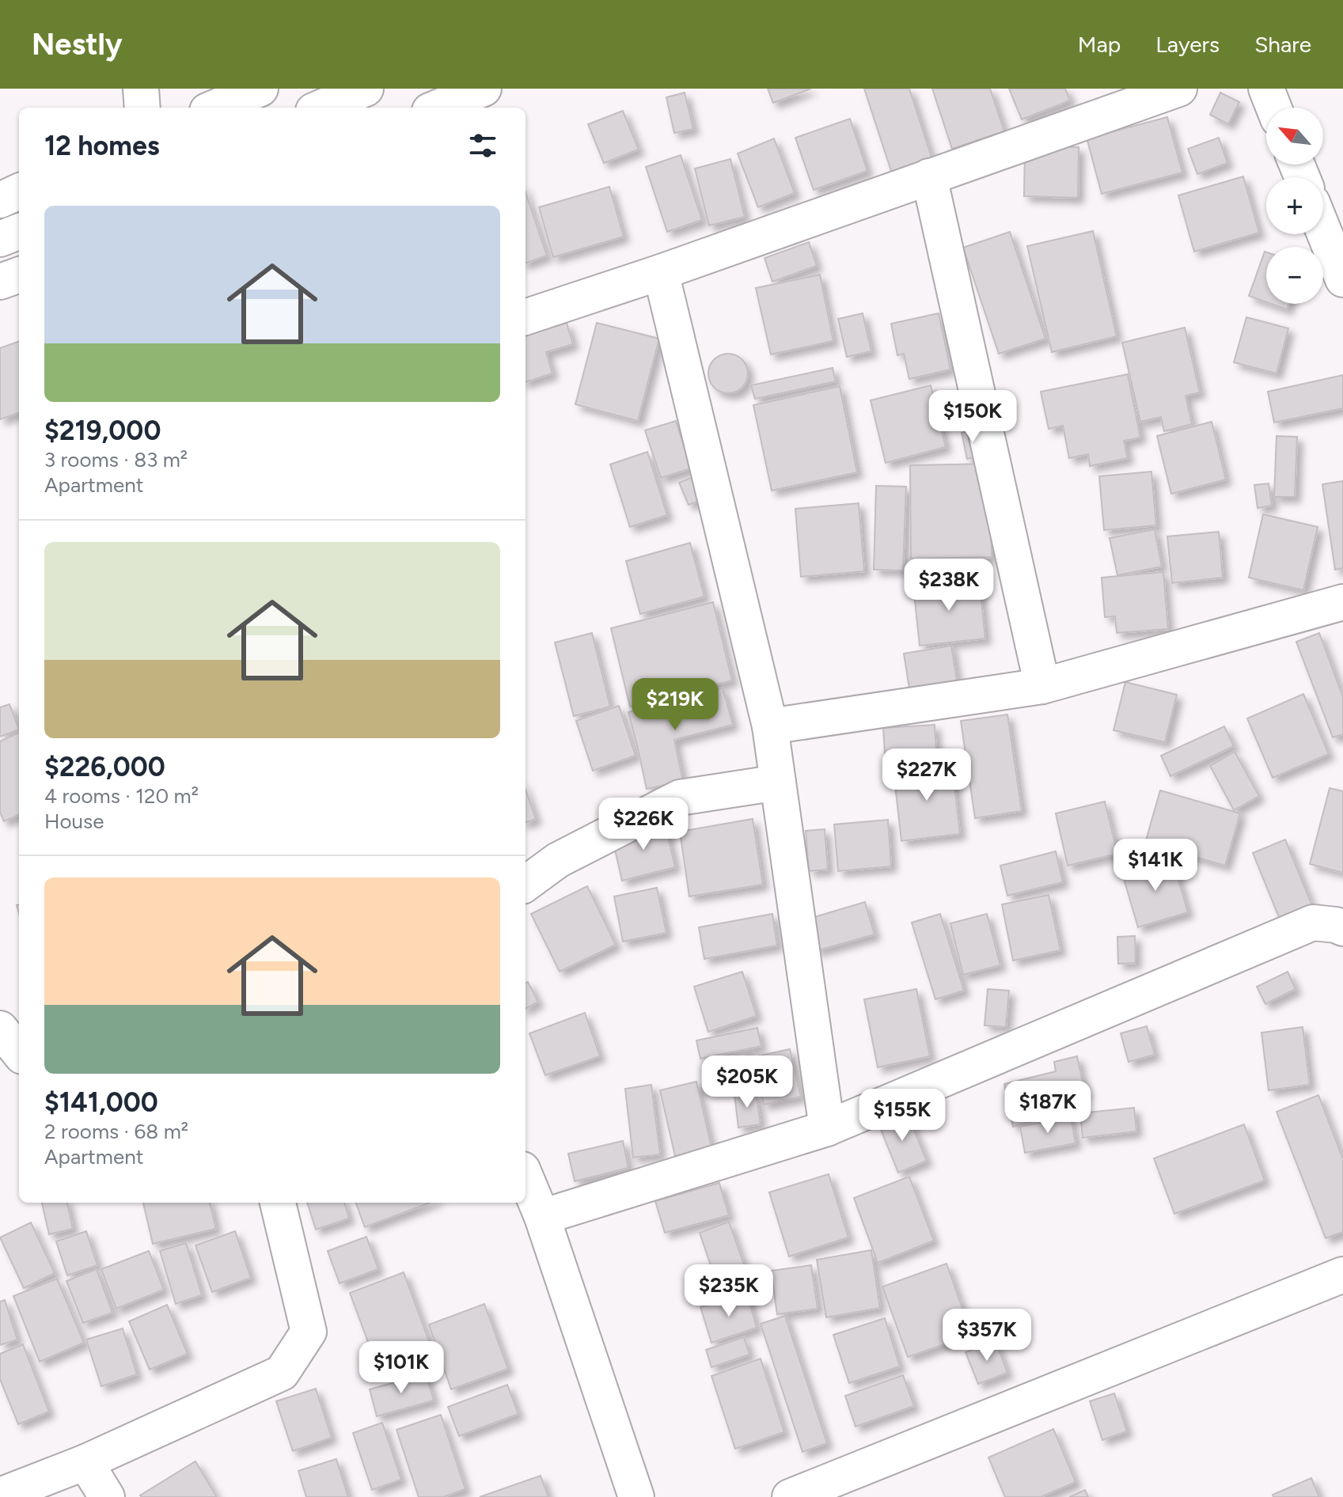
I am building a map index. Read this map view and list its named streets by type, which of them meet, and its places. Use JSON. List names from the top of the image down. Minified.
{"north":"top left","page":{"header":"Nestly","nav":["Map","Layers","Share"],"map_buttons":["+","−"],"heading":"12 homes","list":[{"name":"$219,000","note":"3 rooms · 83 m² · Apartment"},{"name":"$226,000","note":"4 rooms · 120 m² · House"},{"name":"$141,000","note":"2 rooms · 68 m² · Apartment"}],"price":["$150K","$238K","$219K","$227K","$226K","$141K","$205K","$187K","$155K","$235K","$357K","$101K"]}}
